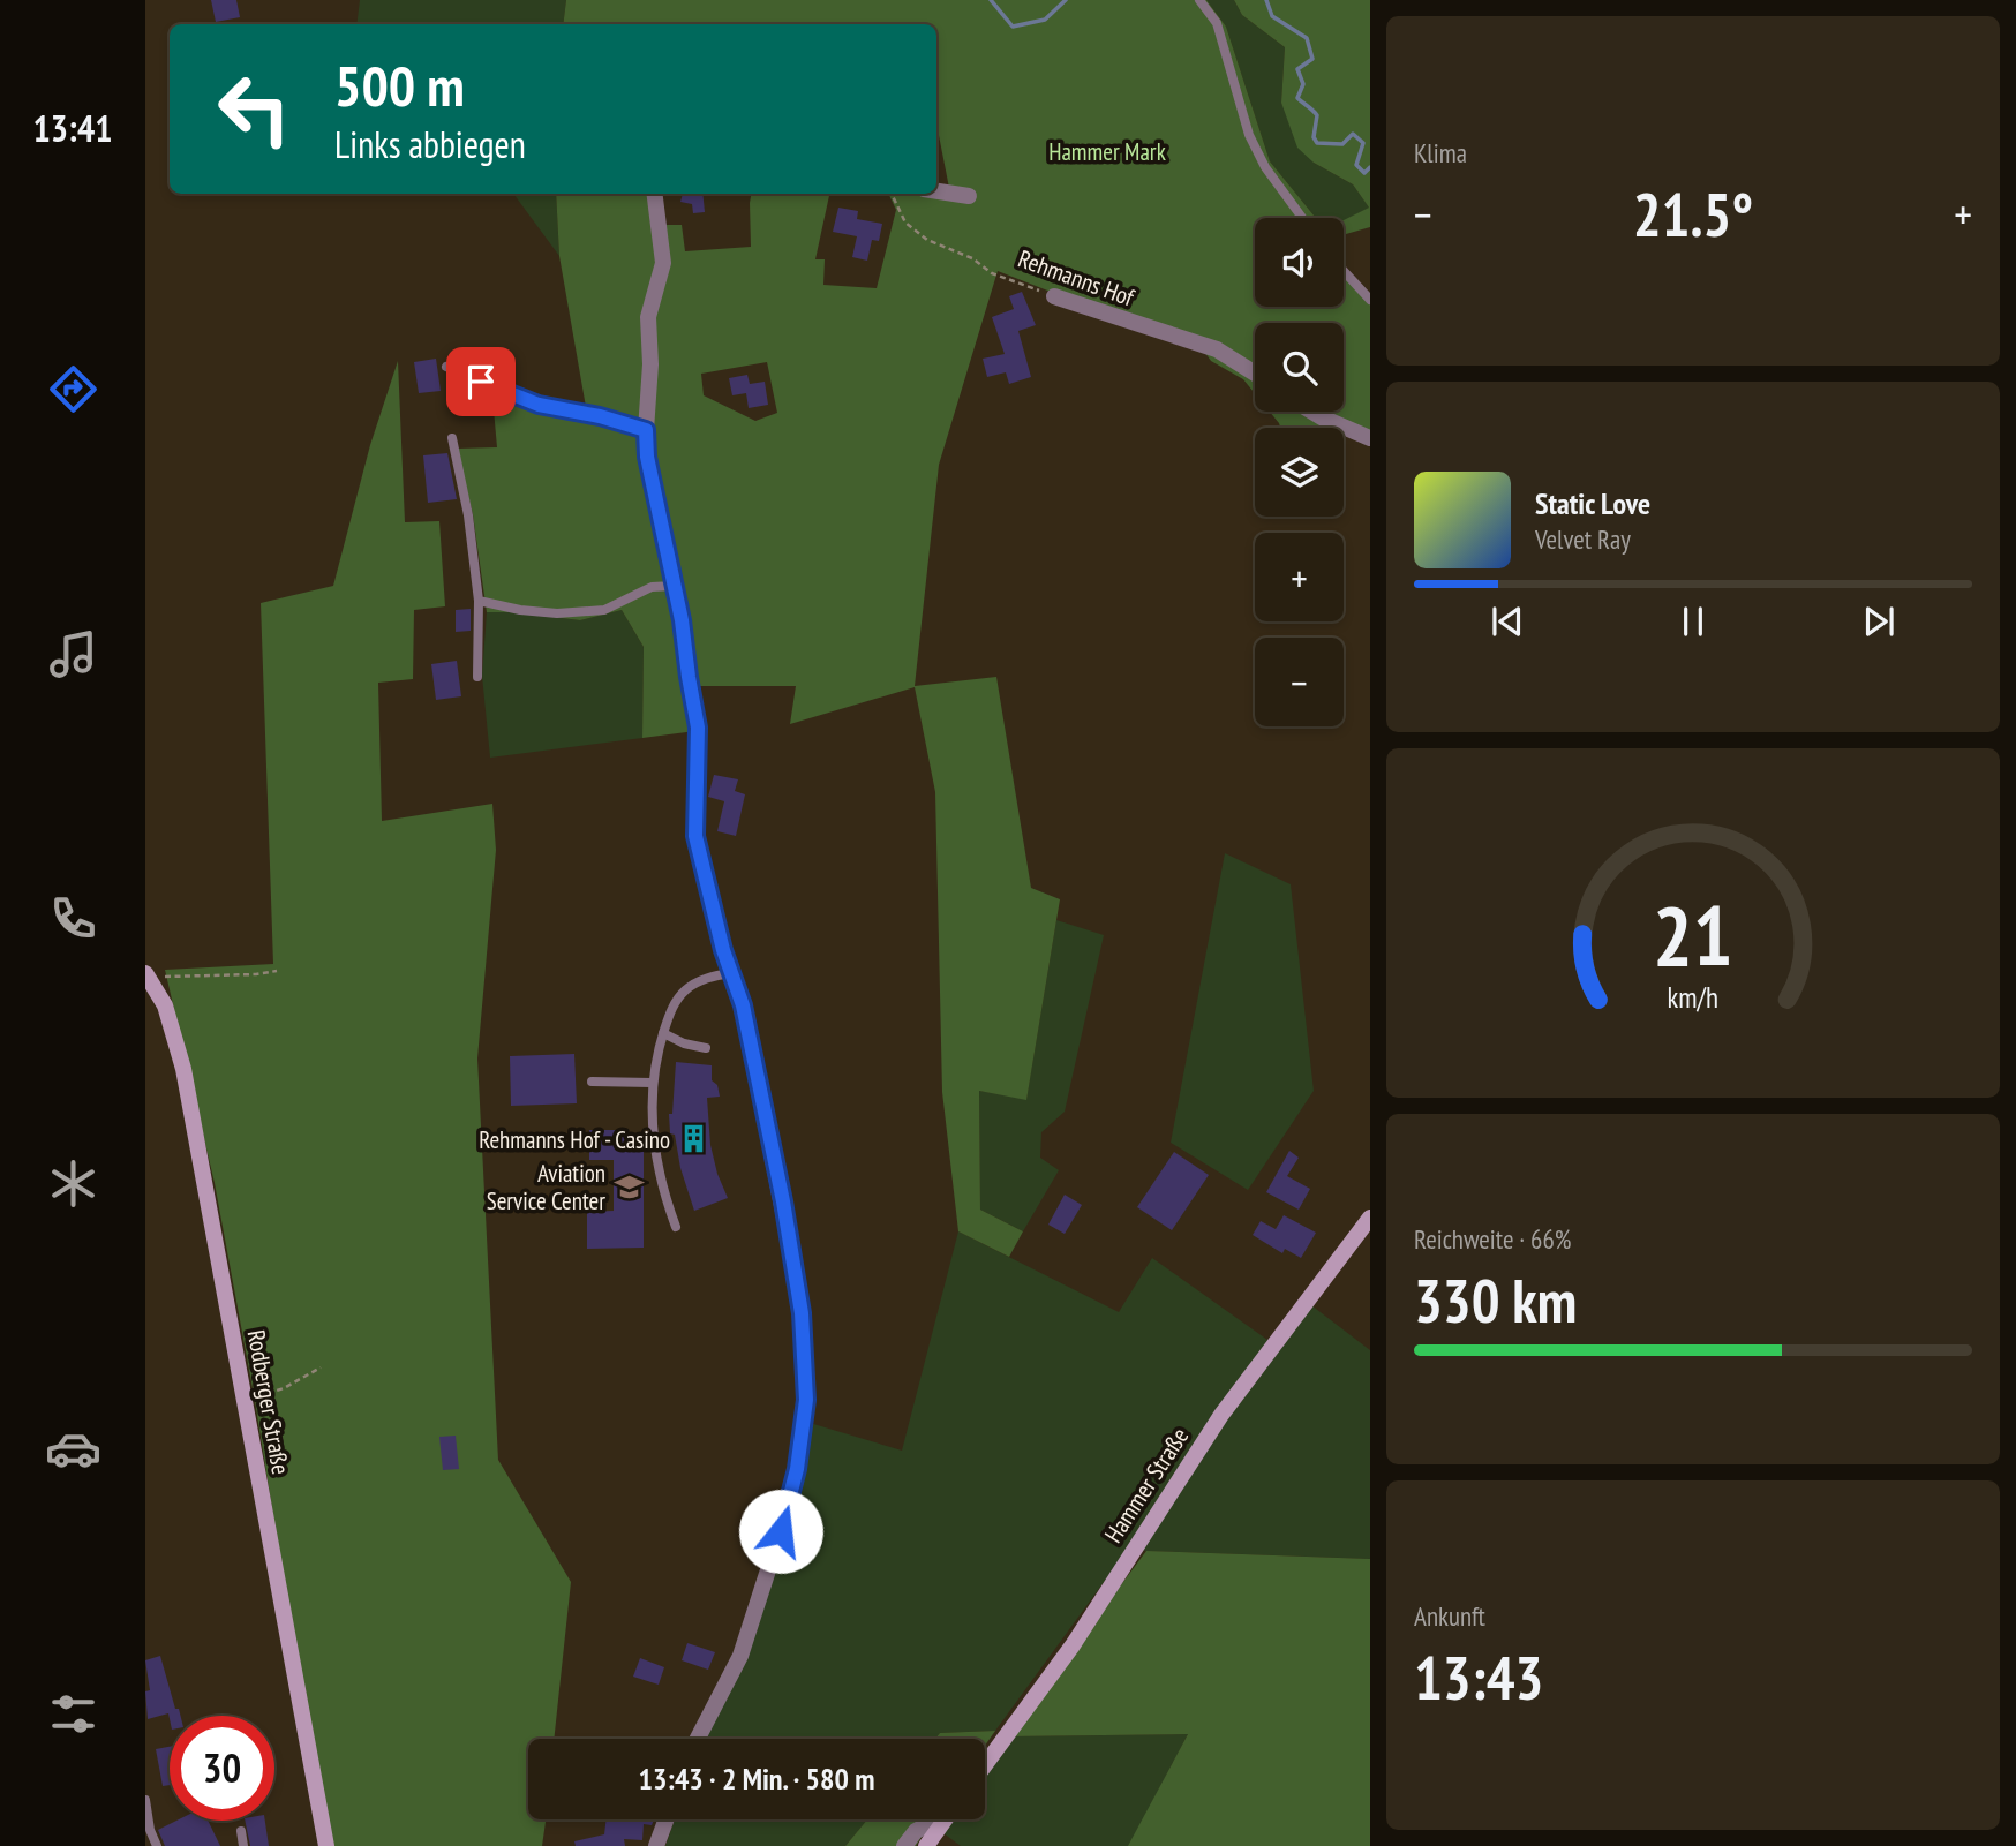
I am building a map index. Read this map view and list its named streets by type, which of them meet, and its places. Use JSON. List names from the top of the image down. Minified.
{"streets":{"street":["Rehmanns Hof","Rodberger Straße","Hammer Straße"]},"parks":["Hammer Mark"],"places":{"building":["Rehmanns Hof - Casino"],"school or university":["Aviation Service Center"]},"page":{"tabs":"13:41","tile":["Klima",["Reichweite · 66%","330 km"],["Ankunft","13:43"]],"turn":["500 m","Links abbiegen"],"heat":["−","21.5°","+"],"map_buttons":["+","−"],"song":["Static Love","Velvet Ray"],"limit":"30","trip":"13:43 · 2 Min. · 580 m","gauge":["21","km/h"]}}
